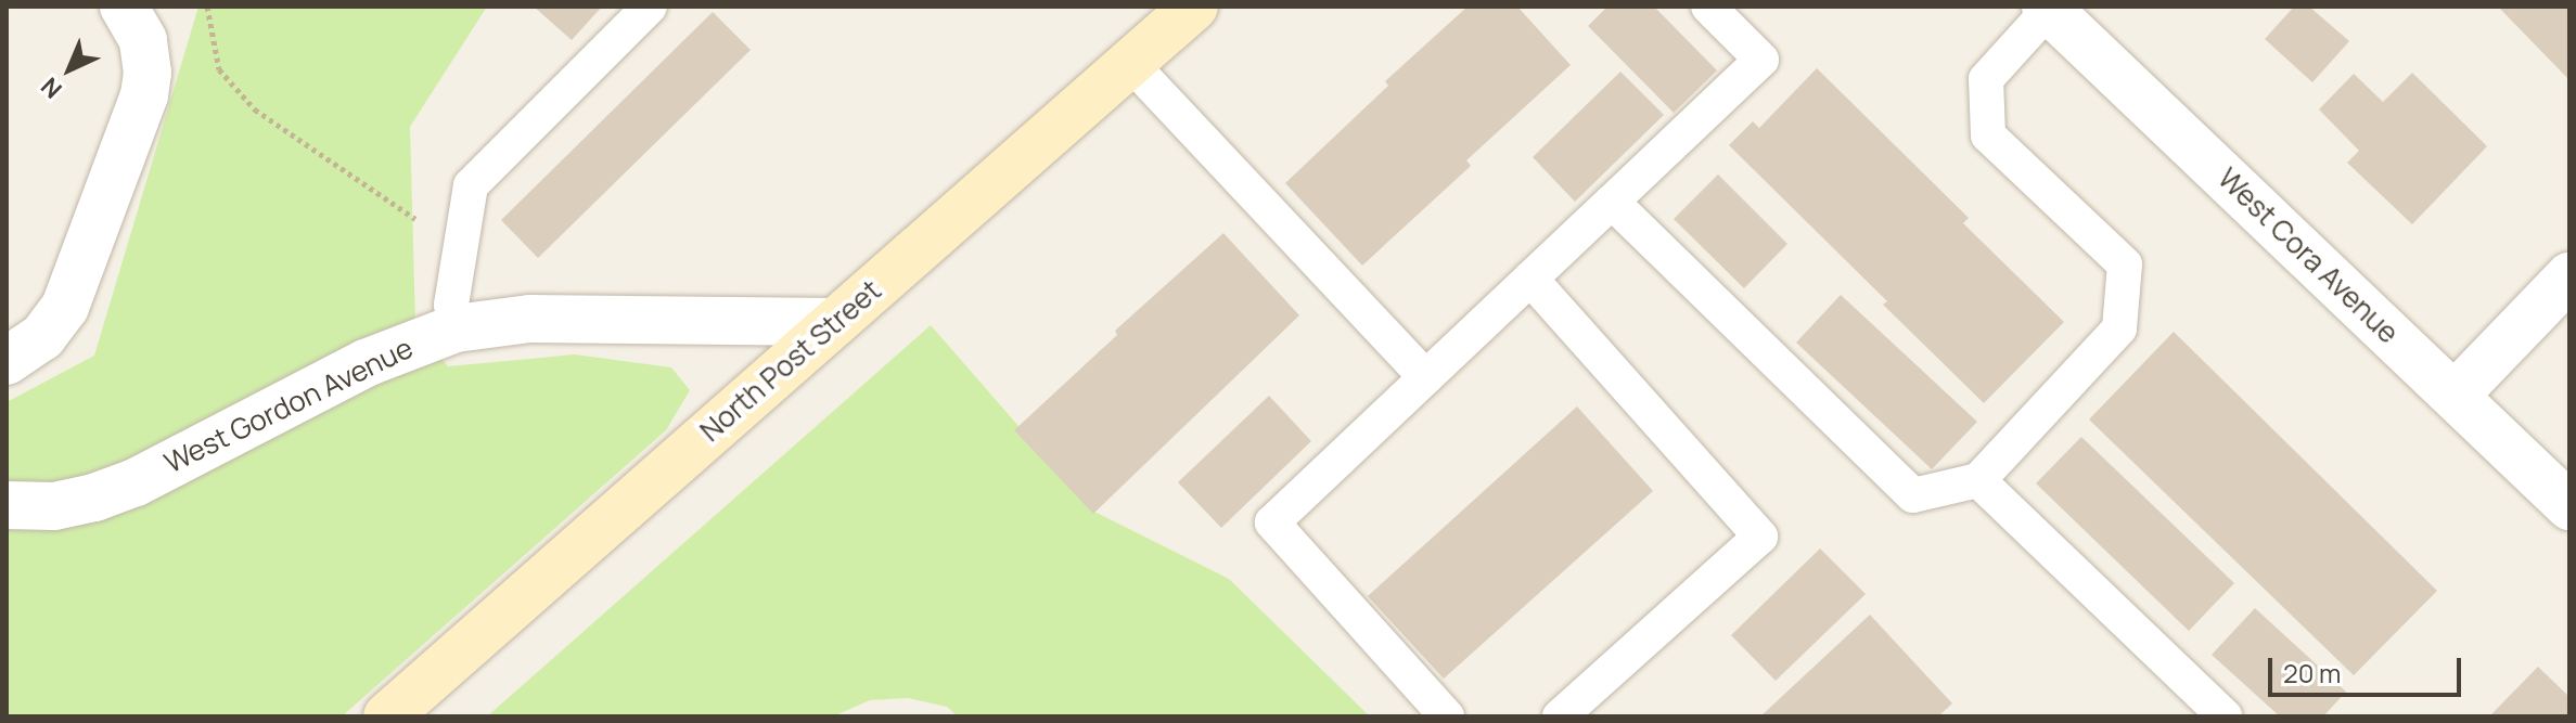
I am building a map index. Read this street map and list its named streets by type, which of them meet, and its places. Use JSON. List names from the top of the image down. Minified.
{"streets":{"street":["West Cora Avenue","North Post Street","West Gordon Avenue"]},"crossings":[["North Post Street","West Gordon Avenue"]],"scale_bar":"20 m","north":"bottom left"}
